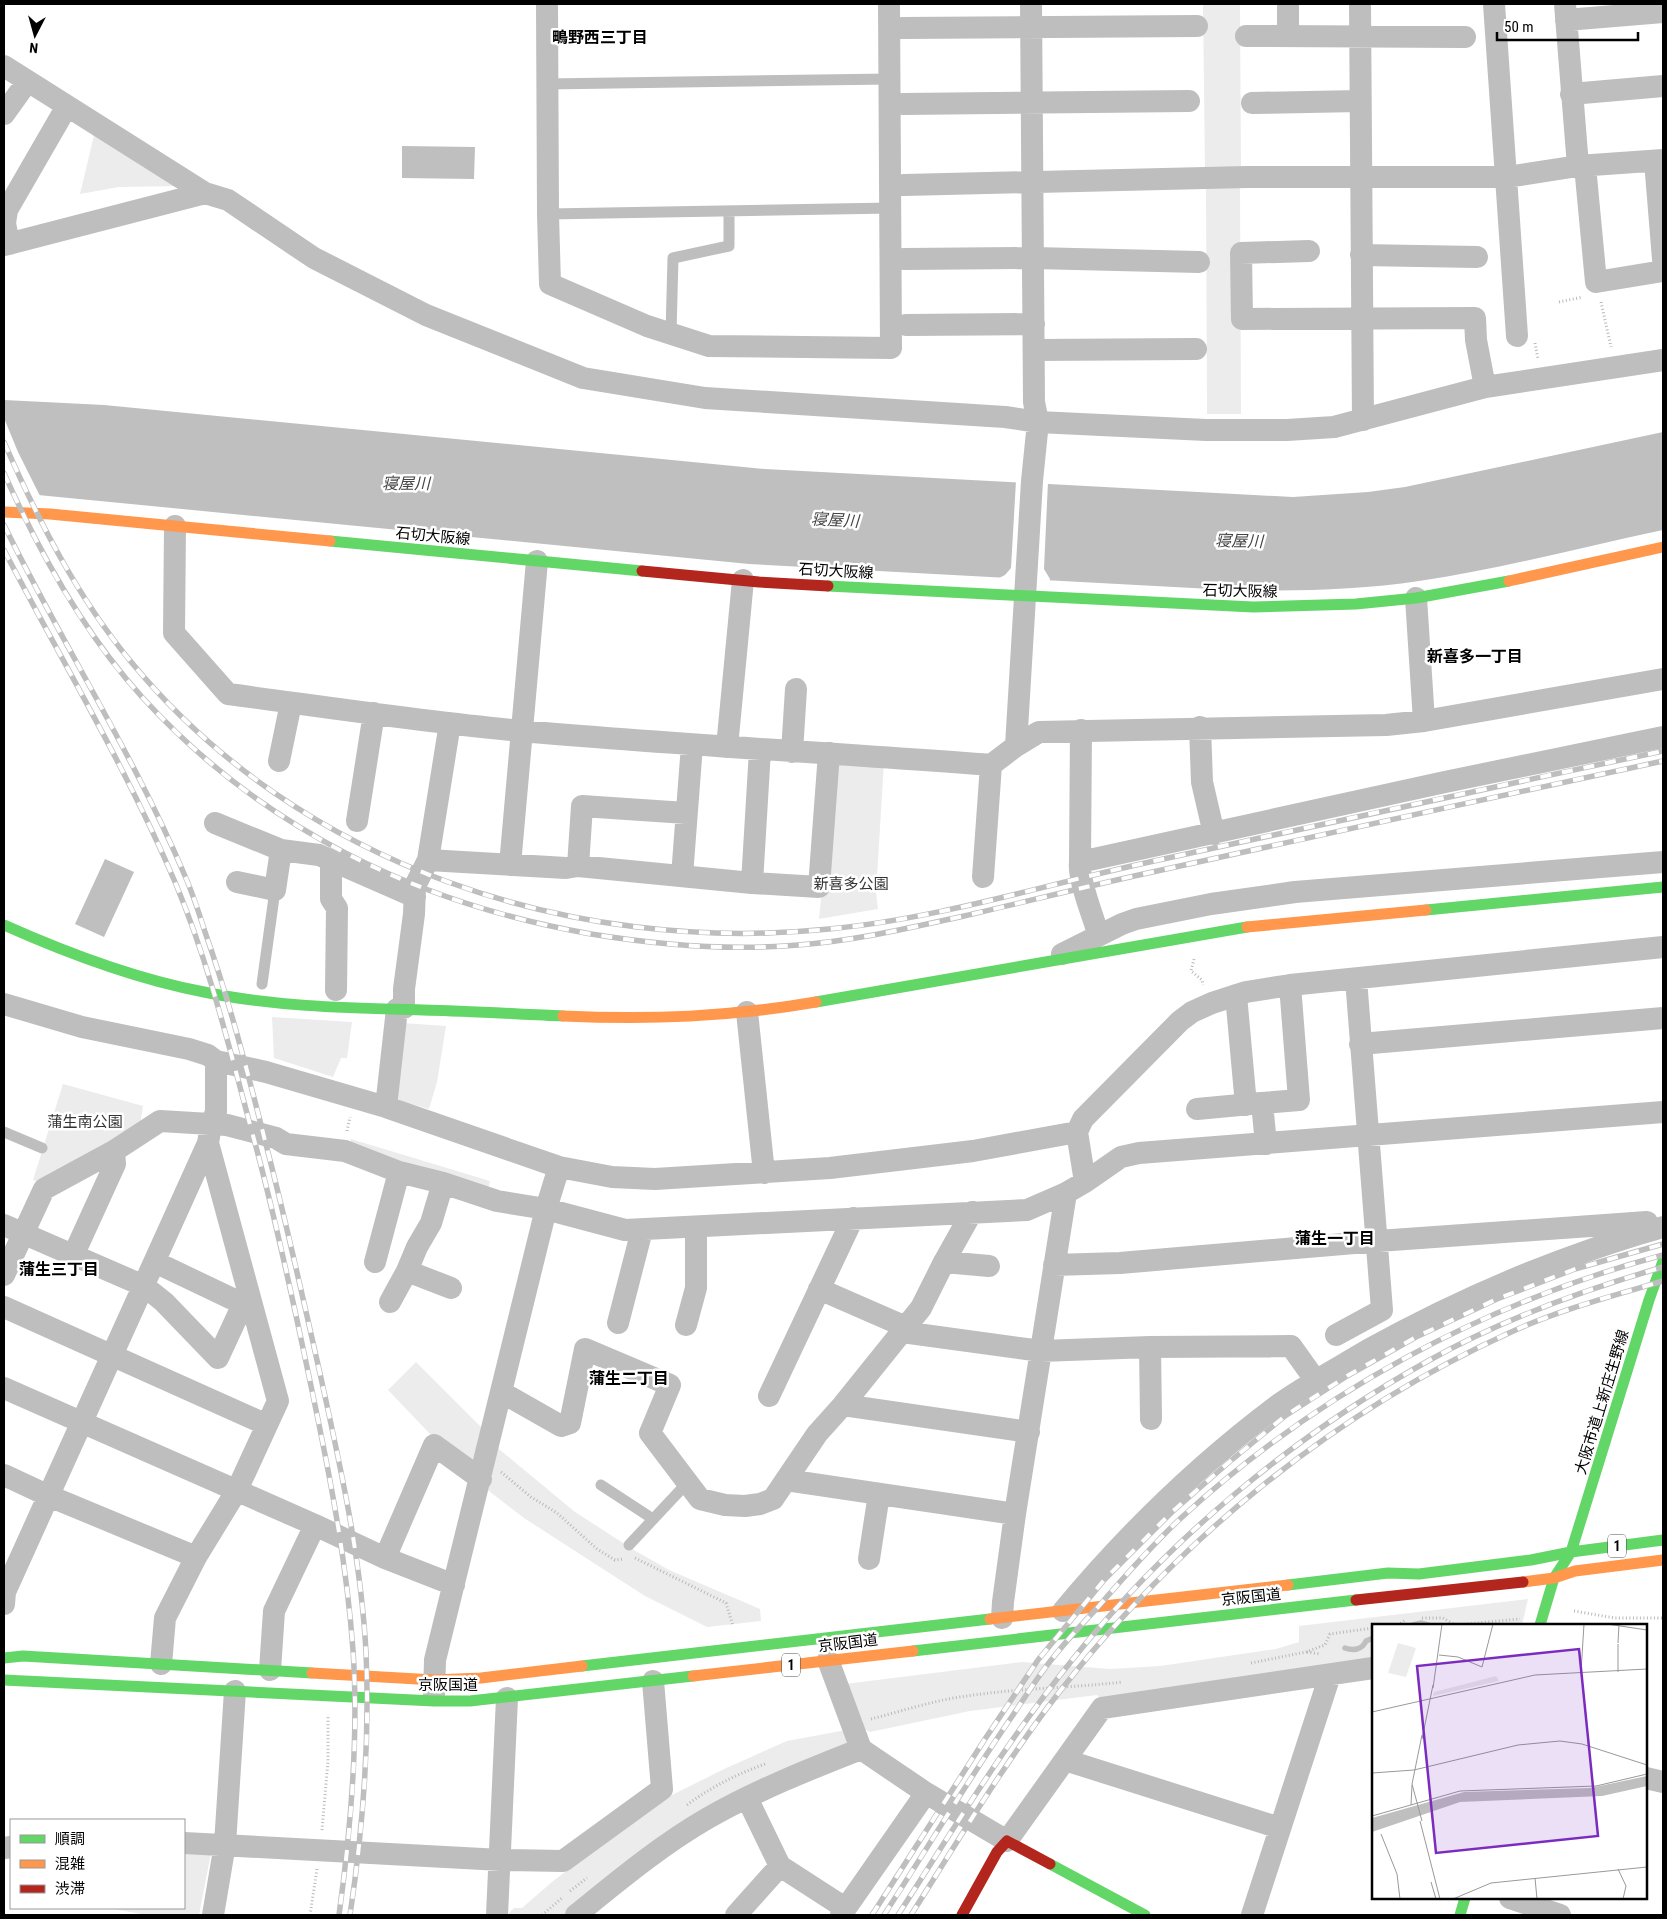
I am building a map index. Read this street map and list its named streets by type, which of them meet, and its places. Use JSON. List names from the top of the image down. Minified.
{"streets":{"main road":["石切大阪線","大阪市道上新庄生野線","1","京阪国道"]},"crossings":[["大阪市道上新庄生野線","京阪国道"]],"districts":["鴫野西三丁目","新喜多一丁目","蒲生一丁目","蒲生三丁目","蒲生二丁目"],"water":["寝屋川"],"parks":["新喜多公園","蒲生南公園"],"legend":["順調","混雑","渋滞"],"scale_bar":"50 m","north":"bottom"}
